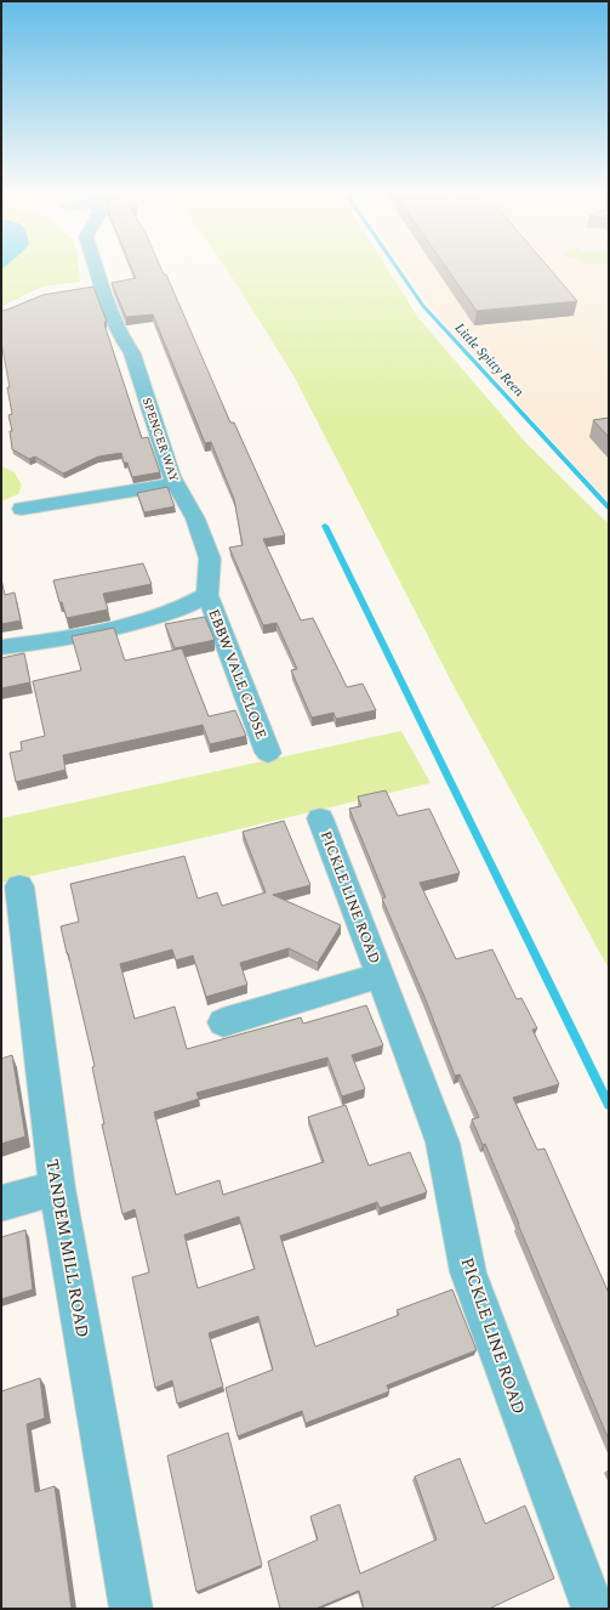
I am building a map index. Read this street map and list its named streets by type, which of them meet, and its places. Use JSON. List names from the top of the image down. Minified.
{"streets":{"street":["SPENCER WAY","EBBW VALE CLOSE","PICKLE LINE ROAD","TANDEM MILL ROAD"]},"crossings":[["SPENCER WAY","EBBW VALE CLOSE"]],"water":["Little Spitty Reen"]}
